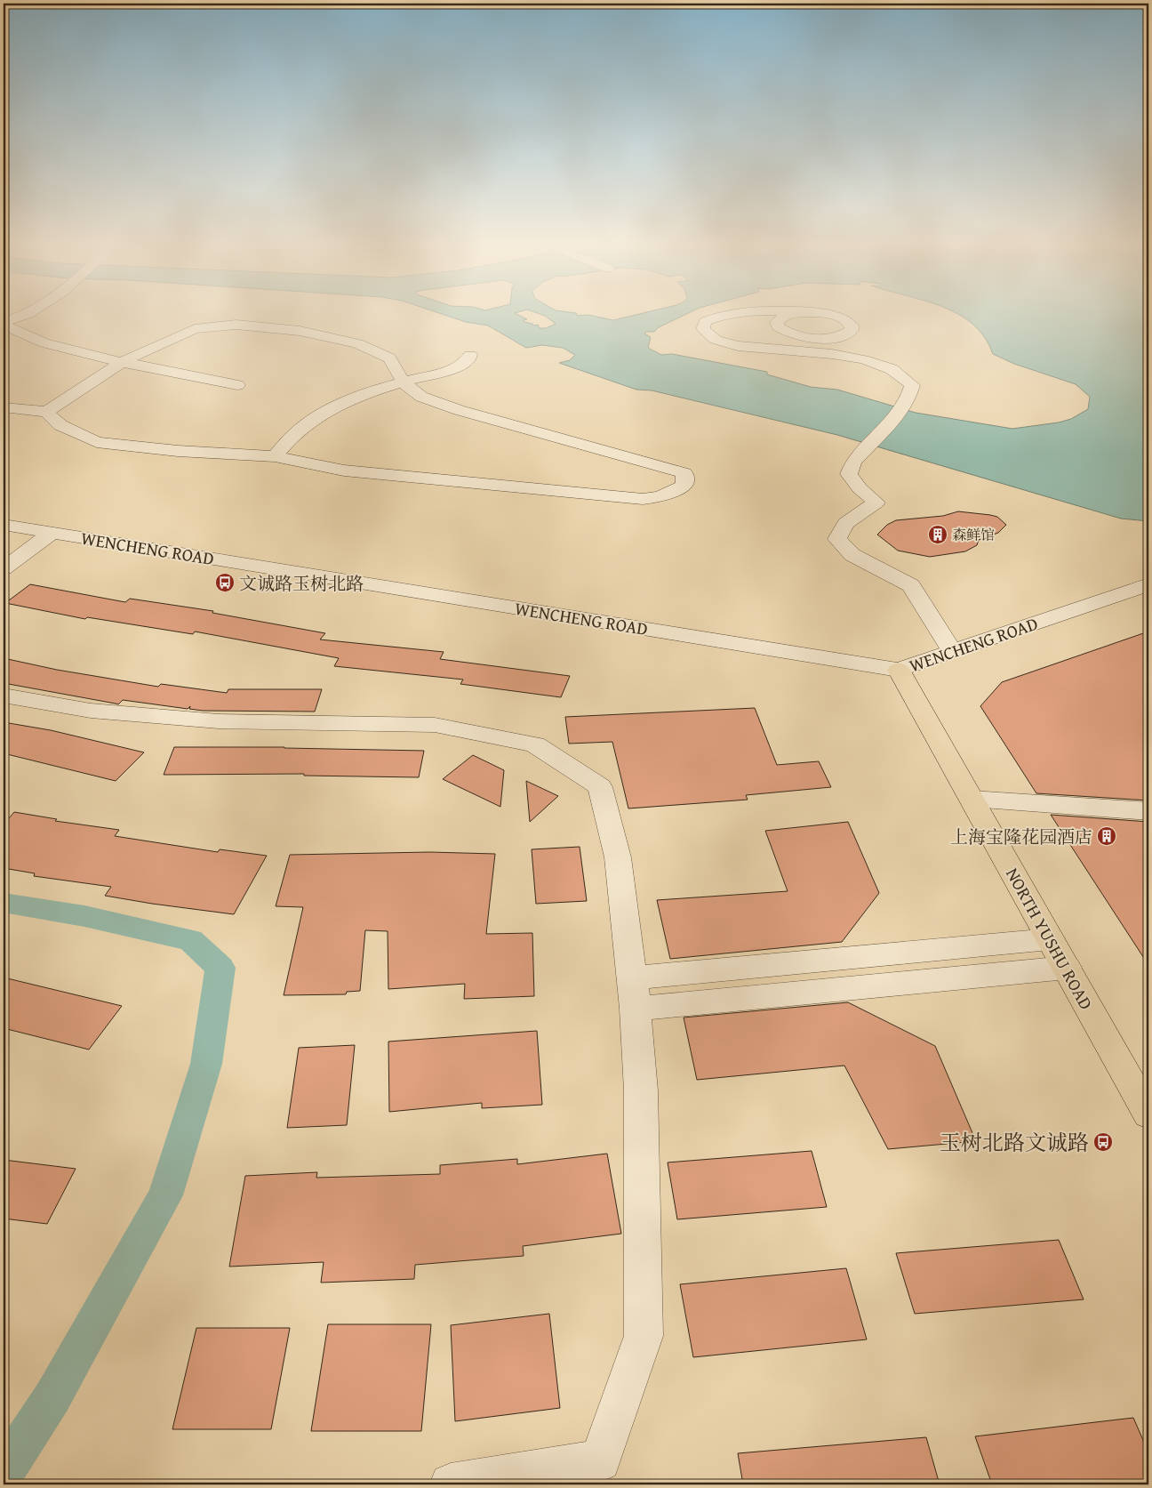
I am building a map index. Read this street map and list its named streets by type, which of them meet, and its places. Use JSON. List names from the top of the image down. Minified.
{"streets":{"main road":["NORTH YUSHU ROAD"],"street":["WENCHENG ROAD"]},"crossings":[["WENCHENG ROAD","NORTH YUSHU ROAD"]],"places":{"building":["森鲜馆","上海宝隆花园酒店"],"bus stop":["文诚路玉树北路","玉树北路文诚路"]}}
